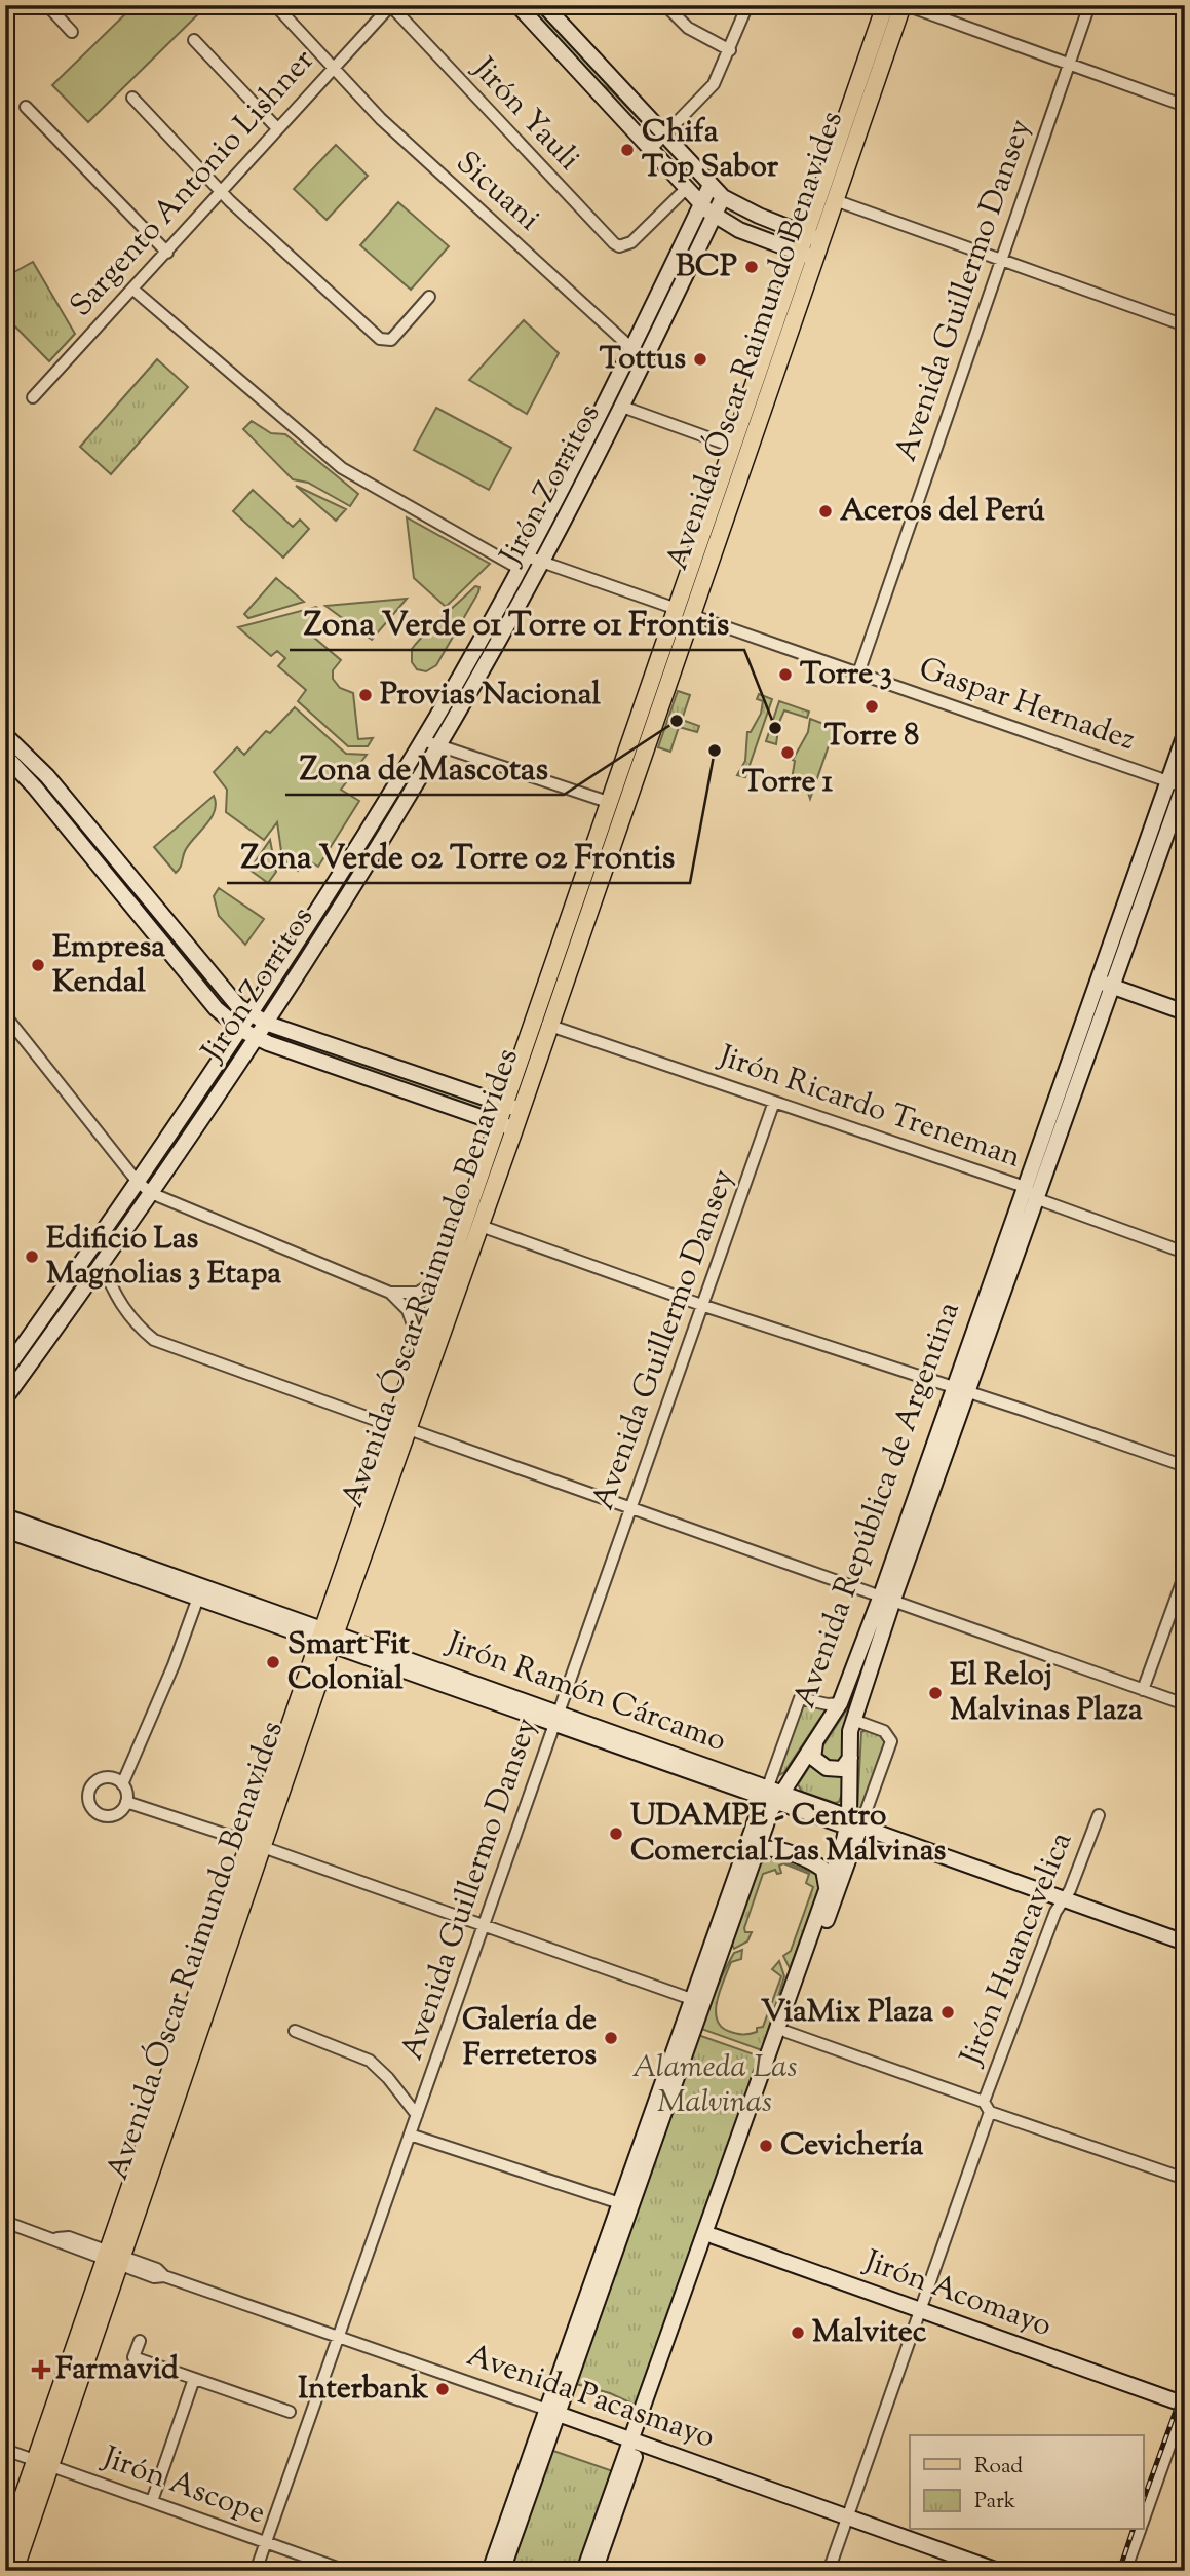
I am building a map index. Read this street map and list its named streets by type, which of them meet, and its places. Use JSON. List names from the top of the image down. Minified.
{"streets":{"main road":["Avenida Óscar Raimundo Benavides","Jirón Zorritos","Avenida República de Argentina","Jirón Ramón Cárcamo","Jirón Acomayo","Avenida Pacasmayo"],"street":["Jirón Yauli","Sargento Antonio Lishner","Sicuani","Avenida Guillermo Dansey","Gaspar Hernadez","Jirón Ricardo Treneman","Jirón Huancavelica","Jirón Ascope"]},"crossings":[["Jirón Yauli","Sargento Antonio Lishner"],["Sargento Antonio Lishner","Sicuani"],["Sargento Antonio Lishner","Gaspar Hernadez"],["Sicuani","Jirón Zorritos"],["Avenida Guillermo Dansey","Gaspar Hernadez"],["Avenida Guillermo Dansey","Jirón Ricardo Treneman"],["Avenida Guillermo Dansey","Jirón Ramón Cárcamo"],["Avenida Guillermo Dansey","Avenida Pacasmayo"],["Avenida Guillermo Dansey","Jirón Ascope"],["Avenida Óscar Raimundo Benavides","Gaspar Hernadez"],["Avenida Óscar Raimundo Benavides","Jirón Ricardo Treneman"],["Avenida Óscar Raimundo Benavides","Jirón Ramón Cárcamo"],["Avenida Óscar Raimundo Benavides","Avenida Pacasmayo"],["Avenida Óscar Raimundo Benavides","Jirón Ascope"],["Jirón Zorritos","Gaspar Hernadez"],["Gaspar Hernadez","Avenida República de Argentina"],["Jirón Ricardo Treneman","Avenida República de Argentina"],["Avenida República de Argentina","Jirón Ramón Cárcamo"],["Avenida República de Argentina","Jirón Acomayo"],["Avenida República de Argentina","Avenida Pacasmayo"],["Jirón Ramón Cárcamo","Jirón Huancavelica"],["Jirón Huancavelica","Jirón Acomayo"],["Jirón Huancavelica","Avenida Pacasmayo"]],"parks":["Alameda Las Malvinas"],"places":{"other":["Chifa Top Sabor","BCP","Tottus","Aceros del Perú","Torre 3","Provias Nacional","Torre 8","Zona de Mascotas","Zona Verde 01 Torre 01 Frontis","Zona Verde 02 Torre 02 Frontis","Torre 1","Empresa Kendal","Edificio Las Magnolias 3 Etapa","Smart Fit Colonial","El Reloj Malvinas Plaza","UDAMPE - Centro Comercial Las Malvinas","ViaMix Plaza","Galería de Ferreteros","Cevichería","Malvitec","Interbank"],"health":["Farmavid"]},"legend":["Road","Park"]}
